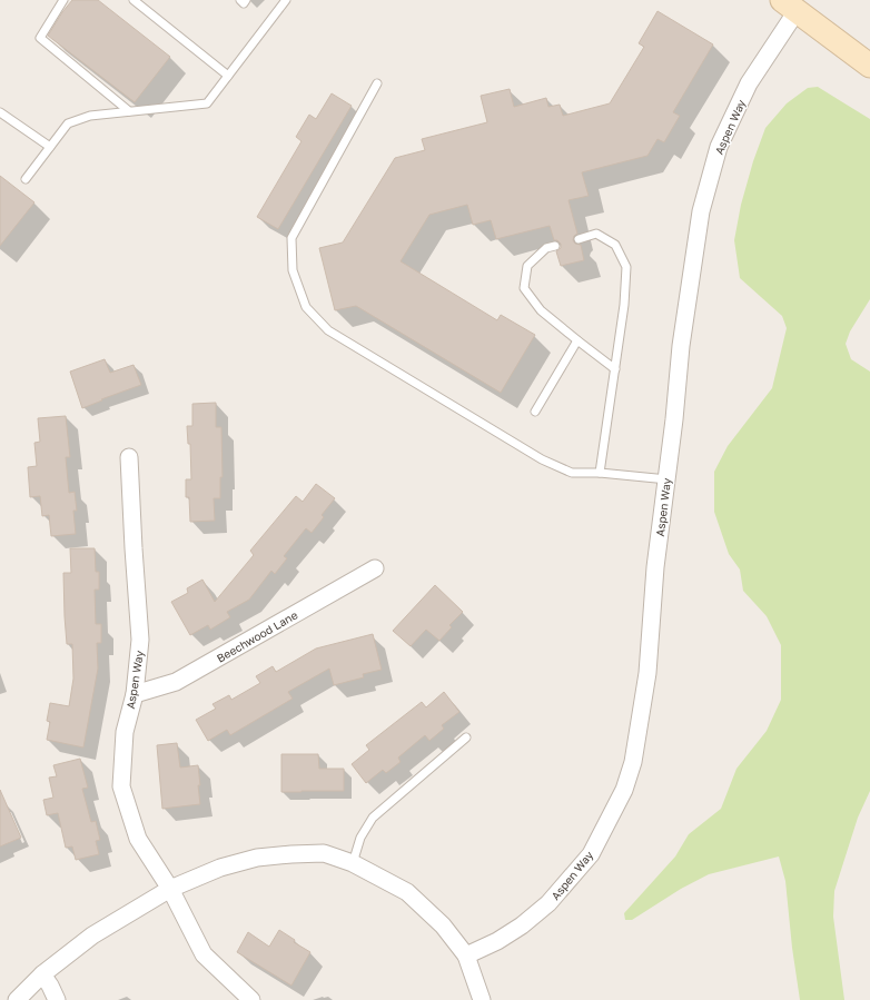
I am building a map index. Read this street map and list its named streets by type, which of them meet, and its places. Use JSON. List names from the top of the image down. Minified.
{"streets":{"street":["Aspen Way","Beechwood Lane"]},"crossings":[["Aspen Way","Beechwood Lane"]]}
